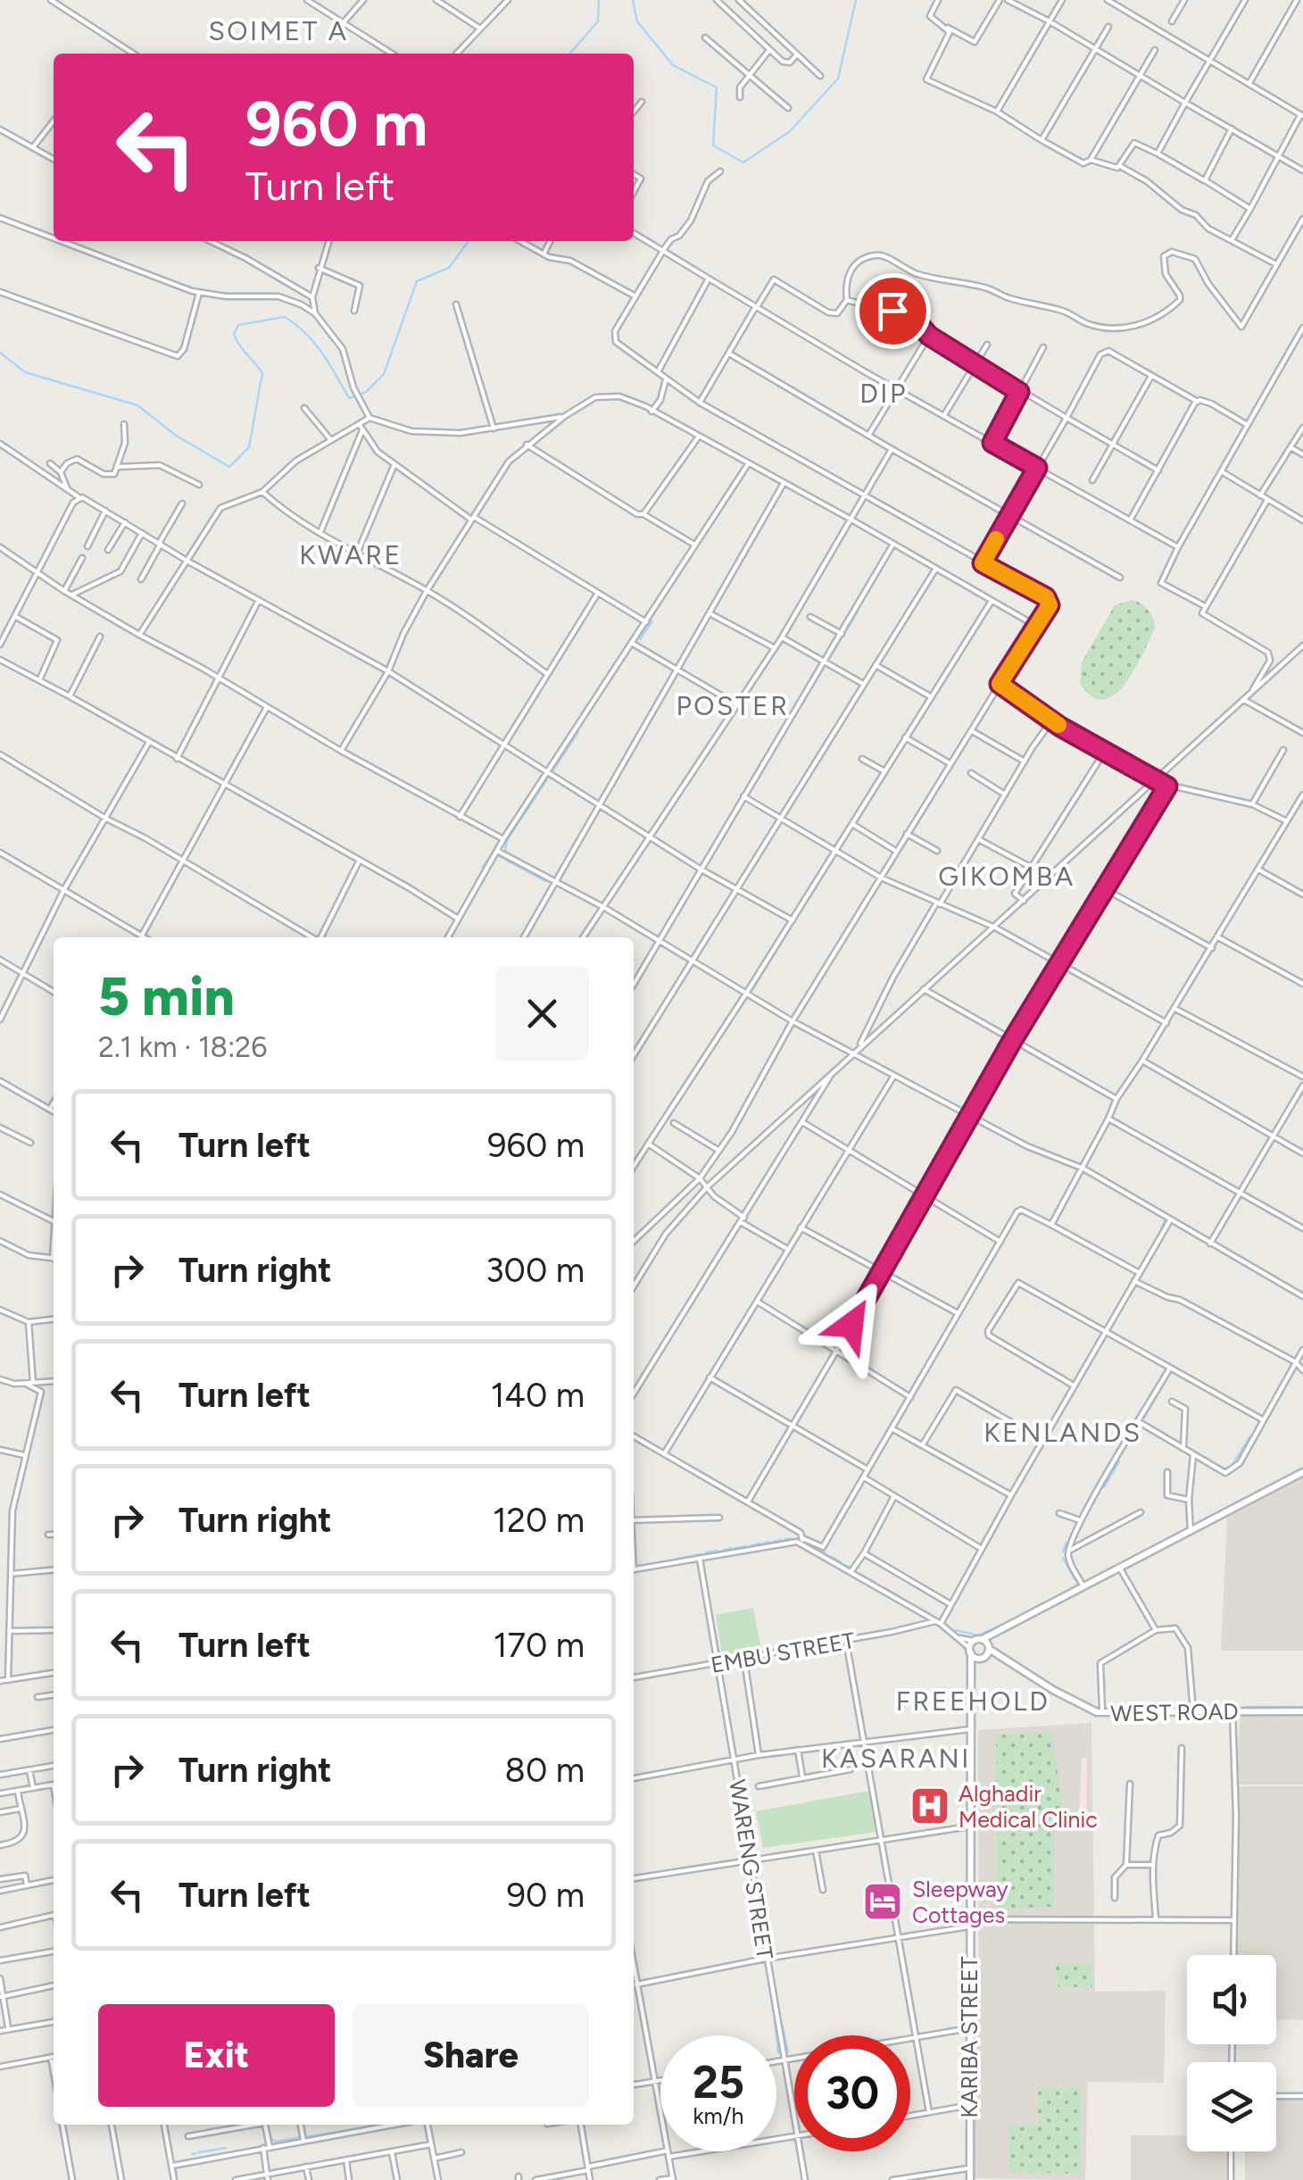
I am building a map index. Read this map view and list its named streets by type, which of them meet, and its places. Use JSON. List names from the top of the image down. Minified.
{"streets":{"street":["EMBU STREET","WEST ROAD","WARENG STREET","KARIBA STREET"]},"crossings":[["EMBU STREET","WARENG STREET"],["WEST ROAD","KARIBA STREET"]],"districts":["SOIMET A","DIP","KWARE","POSTER","GIKOMBA","KENLANDS","FREEHOLD","KASARANI"],"places":{"hospital":["Alghadir Medical Clinic"],"hotel":["Sleepway Cottages"]},"page":{"turn":["960 m","Turn left"],"heading":["5 min","2.1 km · 18:26"],"list":[{"name":"Turn left","value":"960 m"},{"name":"Turn right","value":"300 m"},{"name":"Turn left","value":"140 m"},{"name":"Turn right","value":"120 m"},{"name":"Turn left","value":"170 m"},{"name":"Turn right","value":"80 m"},{"name":"Turn left","value":"90 m"}],"buttons":["Exit","Share"],"speed":"25 km/h","limit":"30"}}
